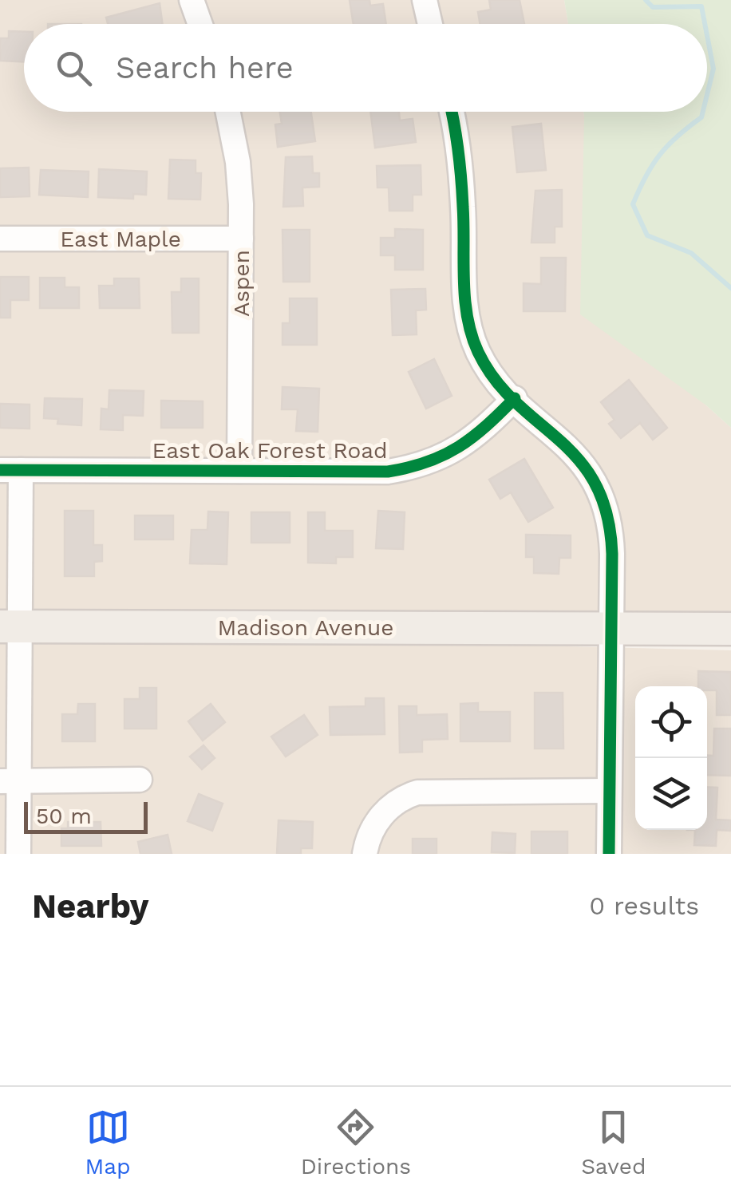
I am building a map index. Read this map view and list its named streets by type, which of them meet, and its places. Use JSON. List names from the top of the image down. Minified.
{"streets":{"main road":["Madison Avenue"],"street":["East Maple","Aspen","East Oak Forest Road"]},"crossings":[["East Maple","Aspen"],["Aspen","East Oak Forest Road"]],"scale_bar":"50 m","page":{"search":"Search here","scale":"50 m","heading":["Nearby","0 results"],"nav":["Map","Directions","Saved"]}}
